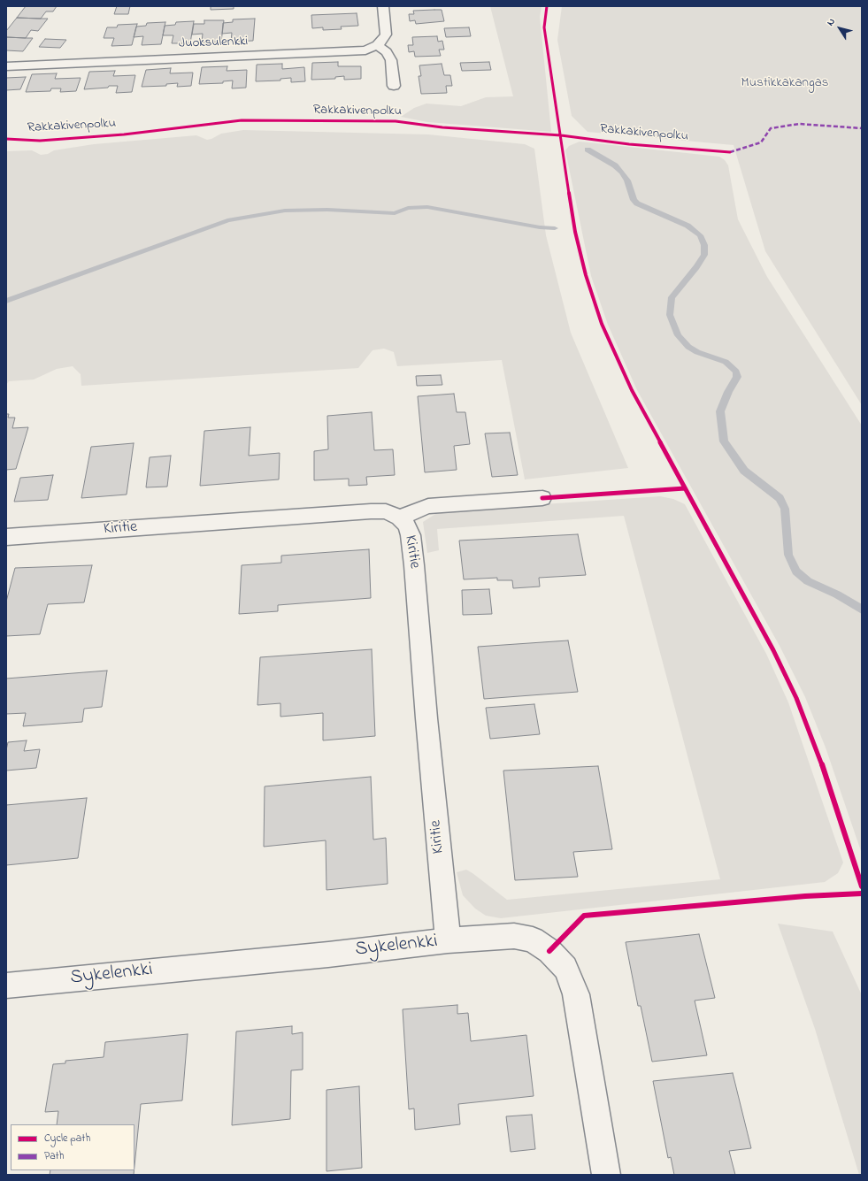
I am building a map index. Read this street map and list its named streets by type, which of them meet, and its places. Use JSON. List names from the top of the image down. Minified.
{"streets":{"street":["Juoksulenkki","Kiritie","Sykelenkki"],"cycle path":["Rakkakivenpolku"]},"crossings":[["Kiritie","Sykelenkki"]],"parks":["Mustikkakangas"],"legend":["Cycle path","Path"],"north":"top left"}
